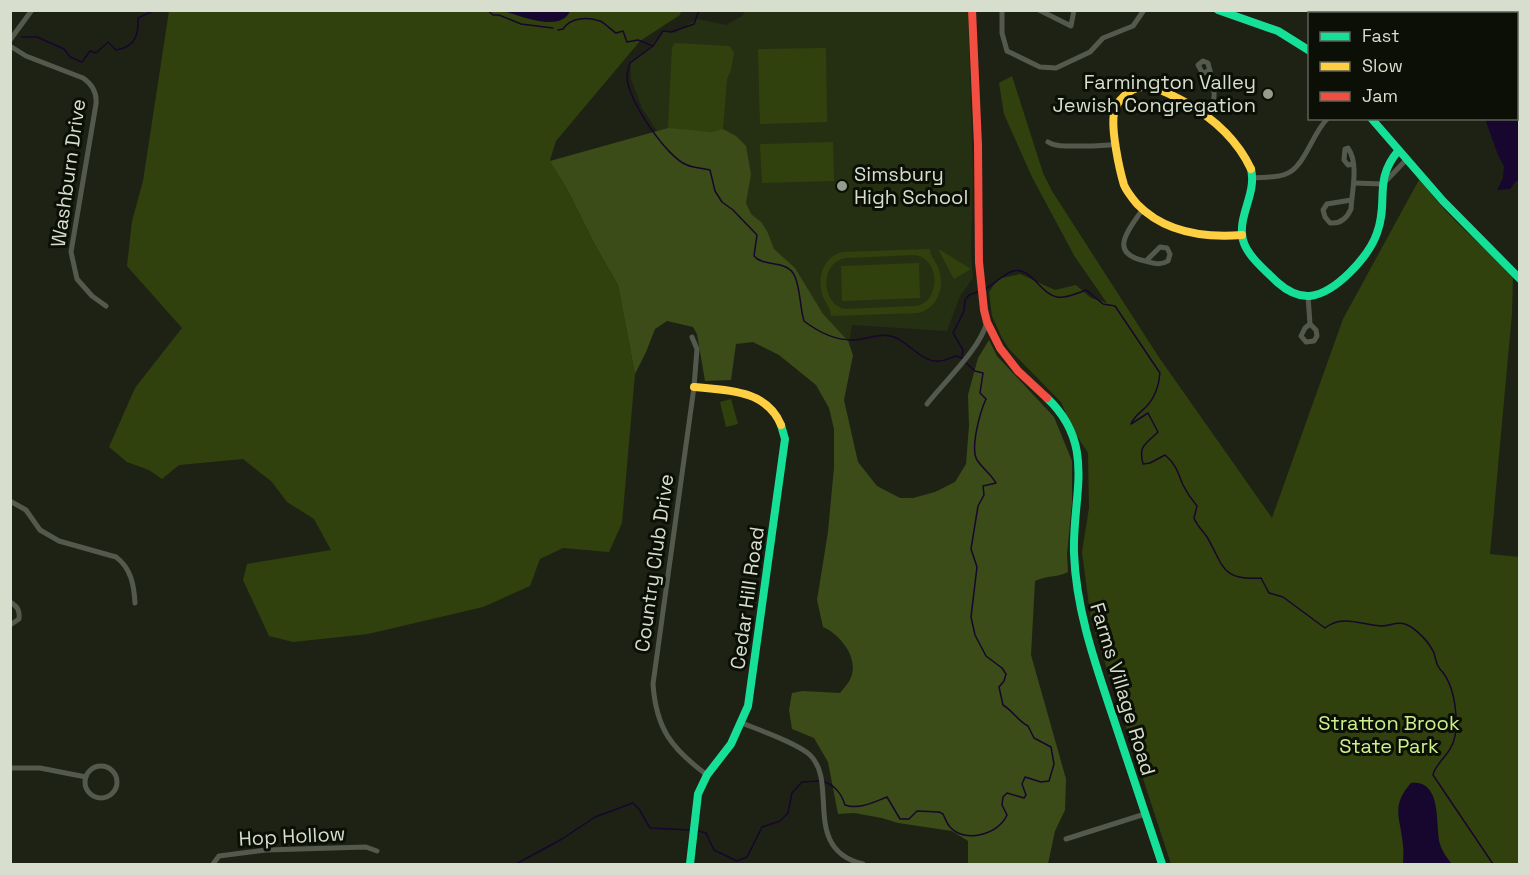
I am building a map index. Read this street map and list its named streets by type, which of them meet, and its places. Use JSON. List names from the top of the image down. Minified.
{"streets":{"street":["Washburn Drive","Country Club Drive","Cedar Hill Road","Farms Village Road","Hop Hollow"]},"crossings":[["Country Club Drive","Cedar Hill Road"]],"parks":["Stratton Brook State Park"],"places":["Farmington Valley Jewish Congregation","Simsbury High School"],"legend":["Fast","Slow","Jam"]}
